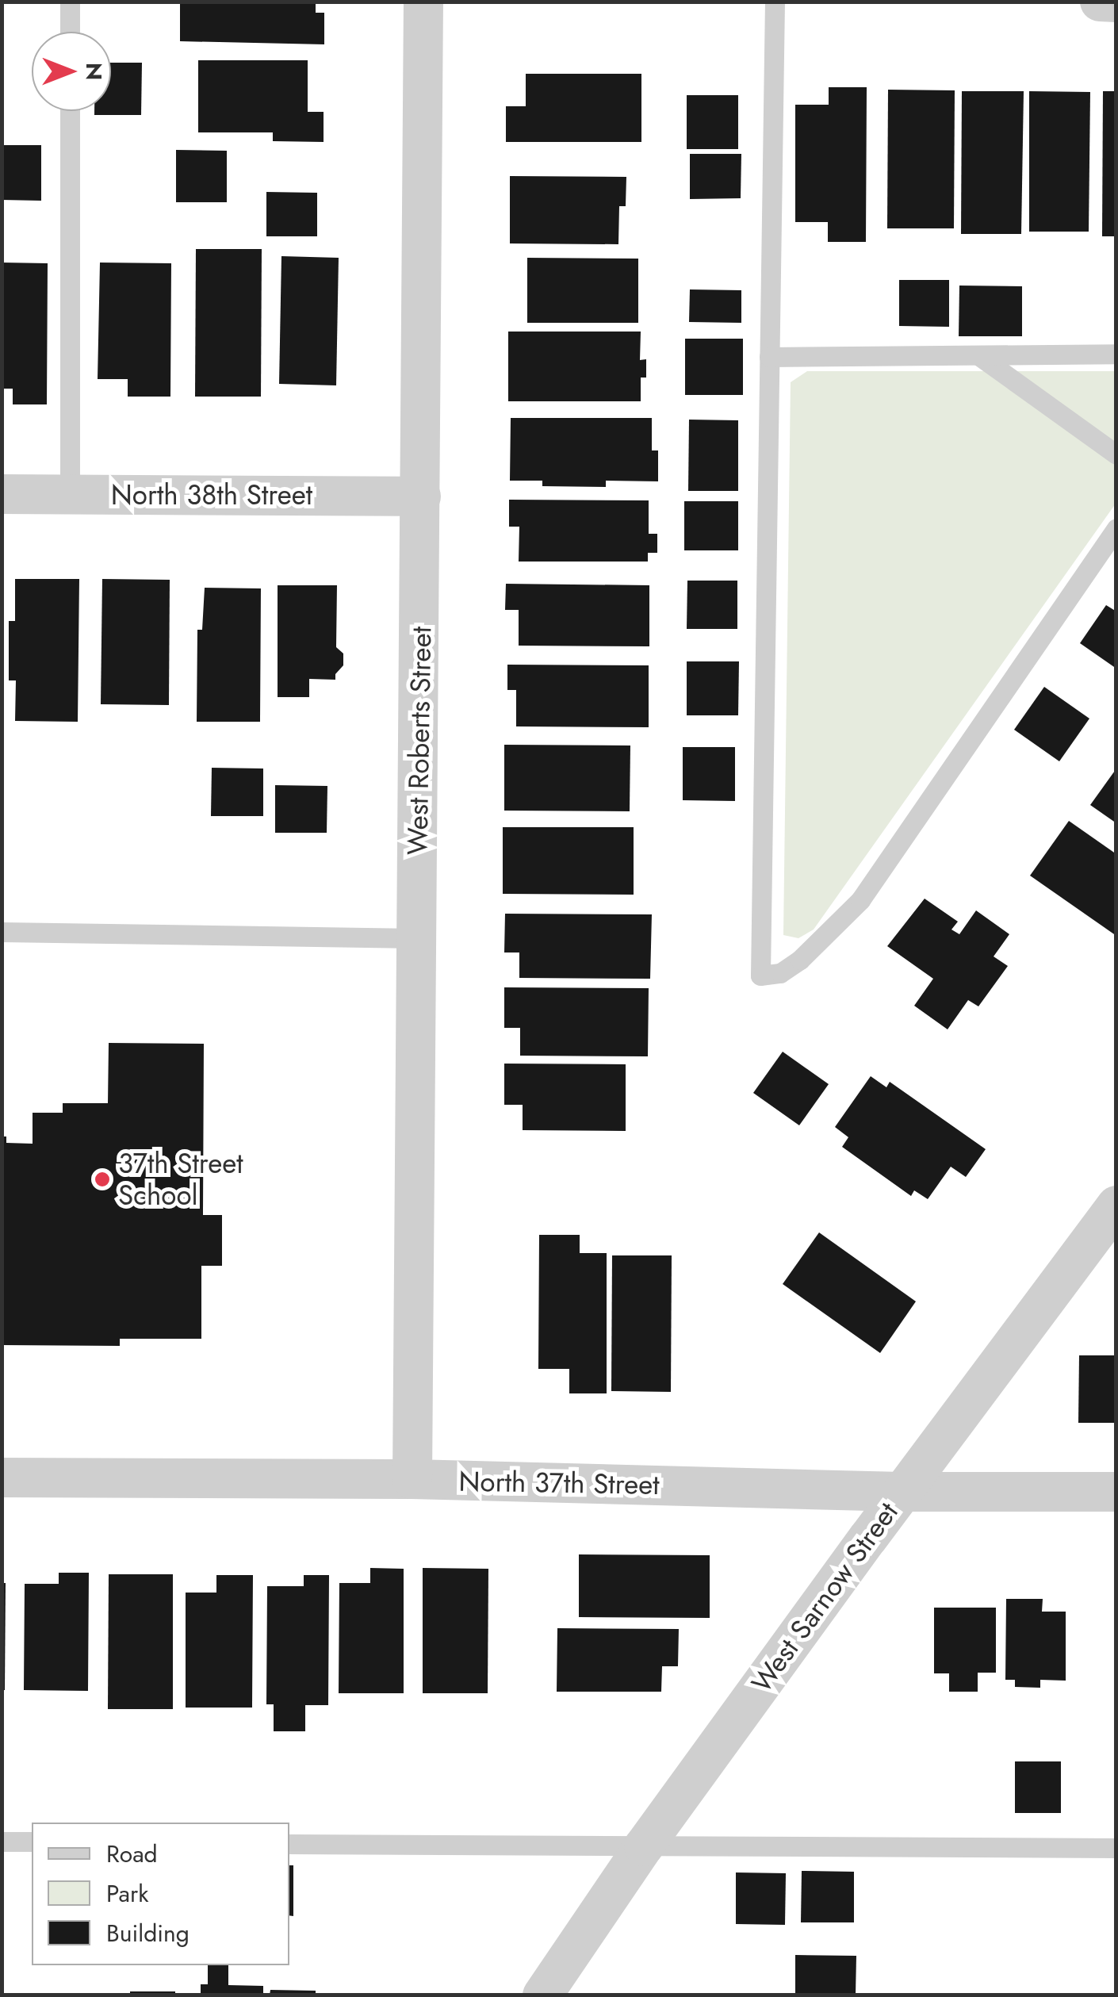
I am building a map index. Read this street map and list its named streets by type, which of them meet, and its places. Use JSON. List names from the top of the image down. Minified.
{"streets":{"street":["North 38th Street","West Roberts Street","North 37th Street","West Sarnow Street"]},"crossings":[["North 38th Street","West Roberts Street"],["West Roberts Street","North 37th Street"],["North 37th Street","West Sarnow Street"]],"places":["37th Street School"],"legend":["Road","Park","Building"],"north":"right"}
